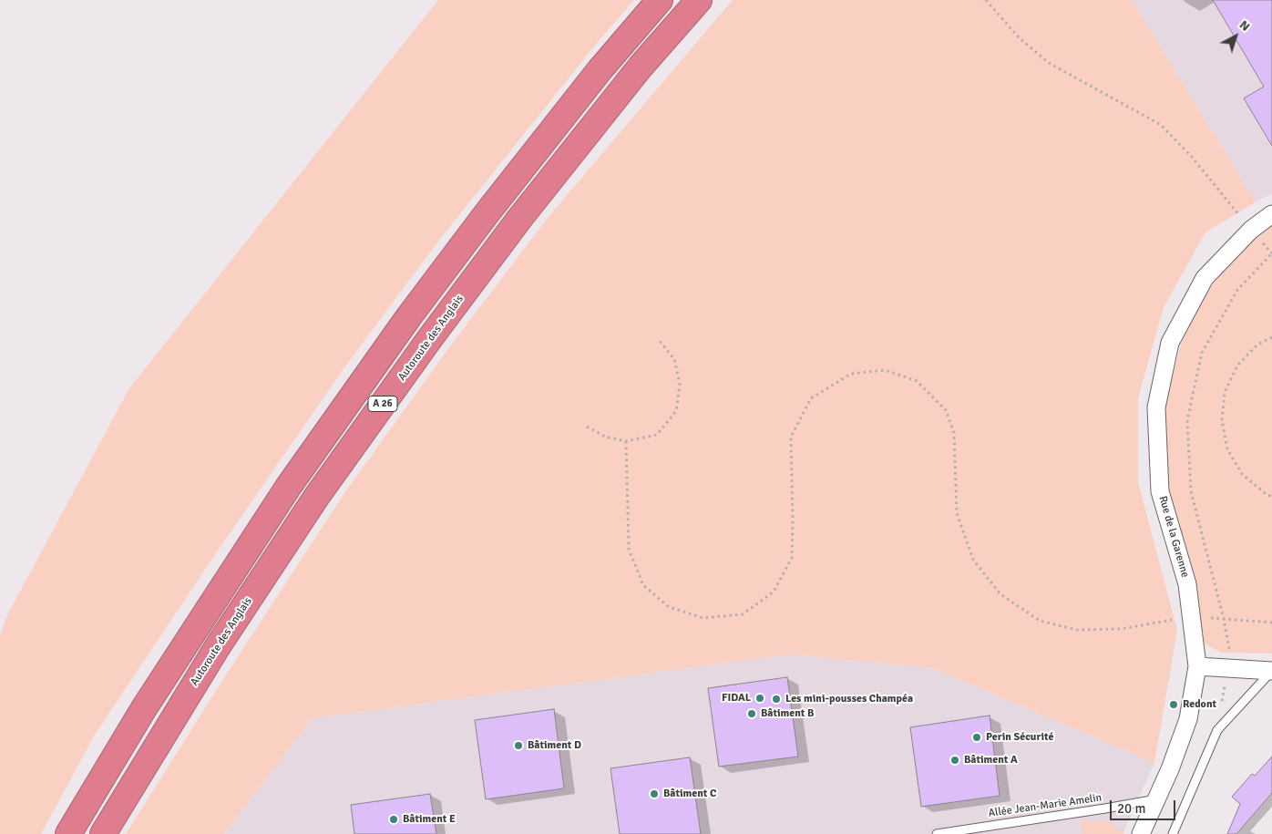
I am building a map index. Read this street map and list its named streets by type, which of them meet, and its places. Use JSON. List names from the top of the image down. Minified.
{"streets":{"highway":["Autoroute des Anglais","A 26"],"street":["Rue de la Garenne"],"lane":["Allée Jean-Marie Amelin"]},"crossings":[["Rue de la Garenne","Allée Jean-Marie Amelin"]],"places":["FIDAL","Les mini-pousses Champéa","Redont","Bâtiment B","Perin Sécurité","Bâtiment D","Bâtiment A","Bâtiment C","Bâtiment E"],"scale_bar":"20 m","north":"top right"}
